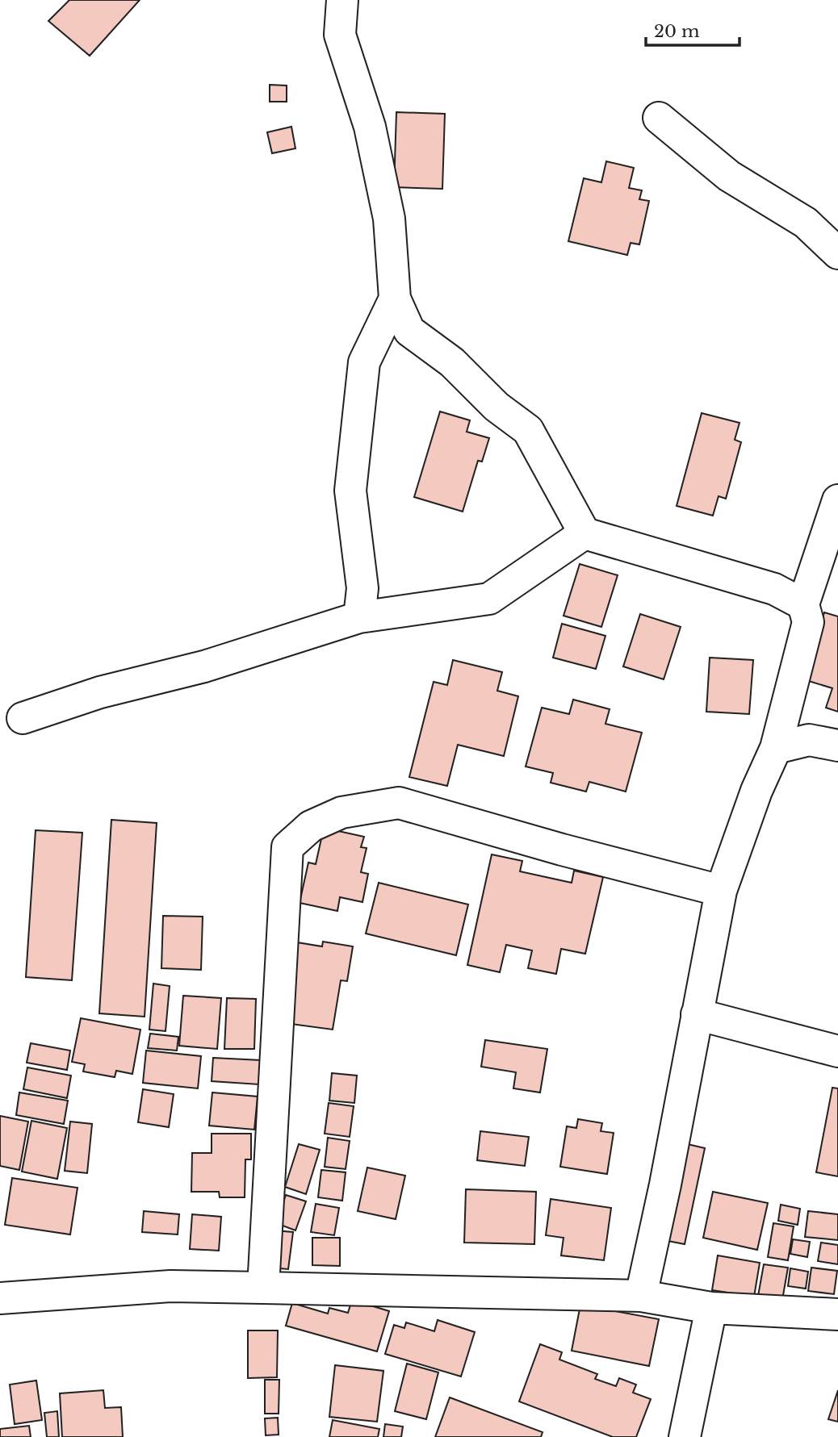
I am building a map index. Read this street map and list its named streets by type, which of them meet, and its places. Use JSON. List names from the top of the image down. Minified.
{"scale_bar":"20 m"}
